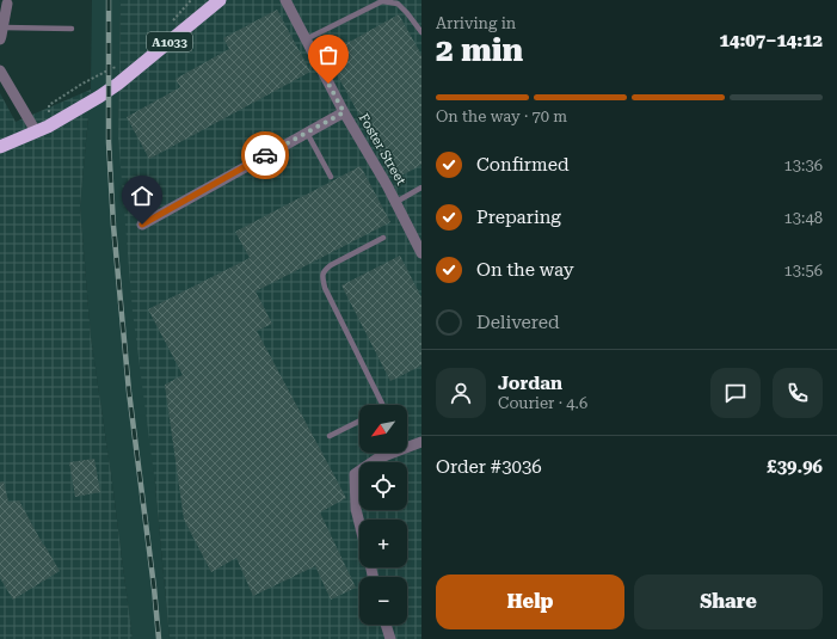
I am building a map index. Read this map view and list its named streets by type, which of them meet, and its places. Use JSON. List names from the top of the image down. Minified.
{"streets":{"highway":["A1033"],"street":["Foster Street"]},"north":"bottom left","page":{"heading":["2 min","Arriving in","14:07–14:12"],"panel":["Jordan","Courier · 4.6","Order #3036","£39.96"],"bar":"On the way · 70 m","list":[["Confirmed","13:36"],["Preparing","13:48"],["On the way","13:56"],"Delivered"],"map_buttons":["+","−"],"buttons":["Help","Share"]}}
